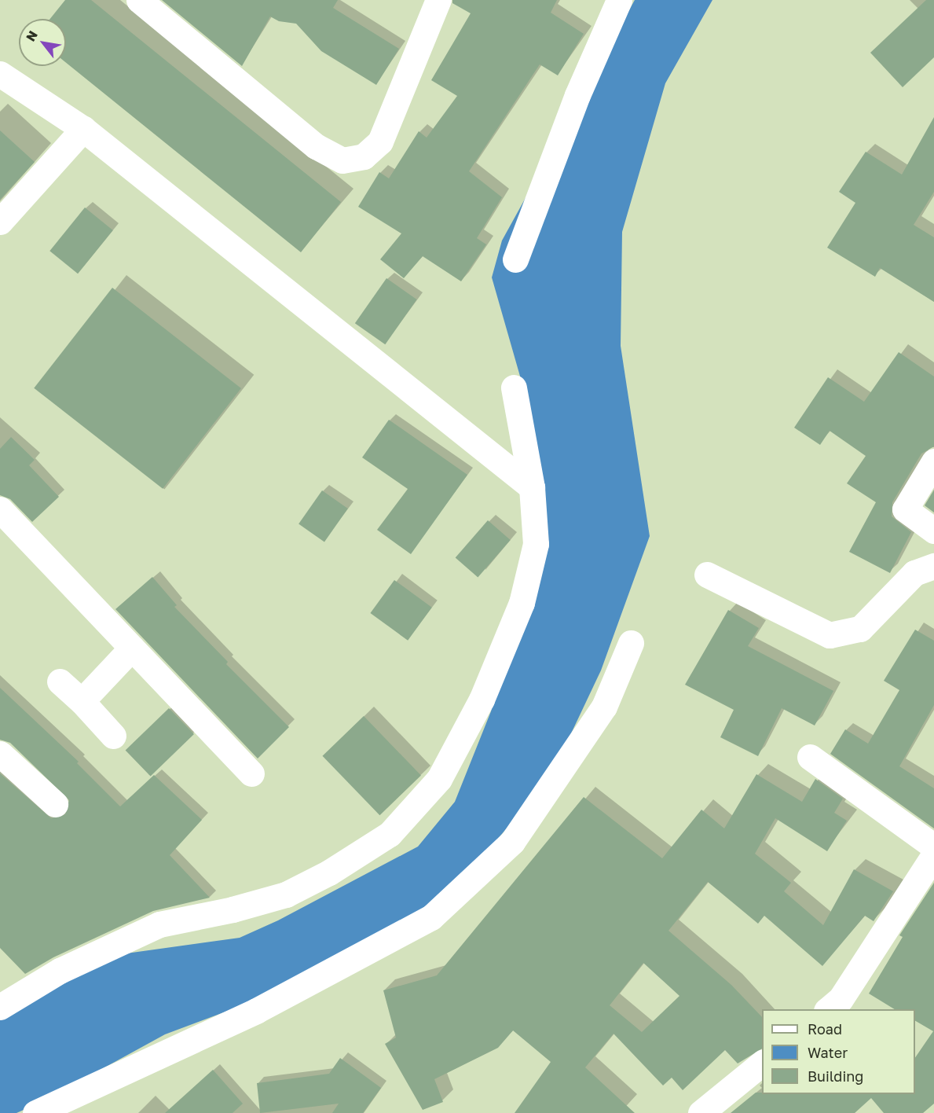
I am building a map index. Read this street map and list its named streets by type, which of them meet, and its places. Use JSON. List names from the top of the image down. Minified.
{"legend":["Road","Water","Building"],"north":"top left"}
